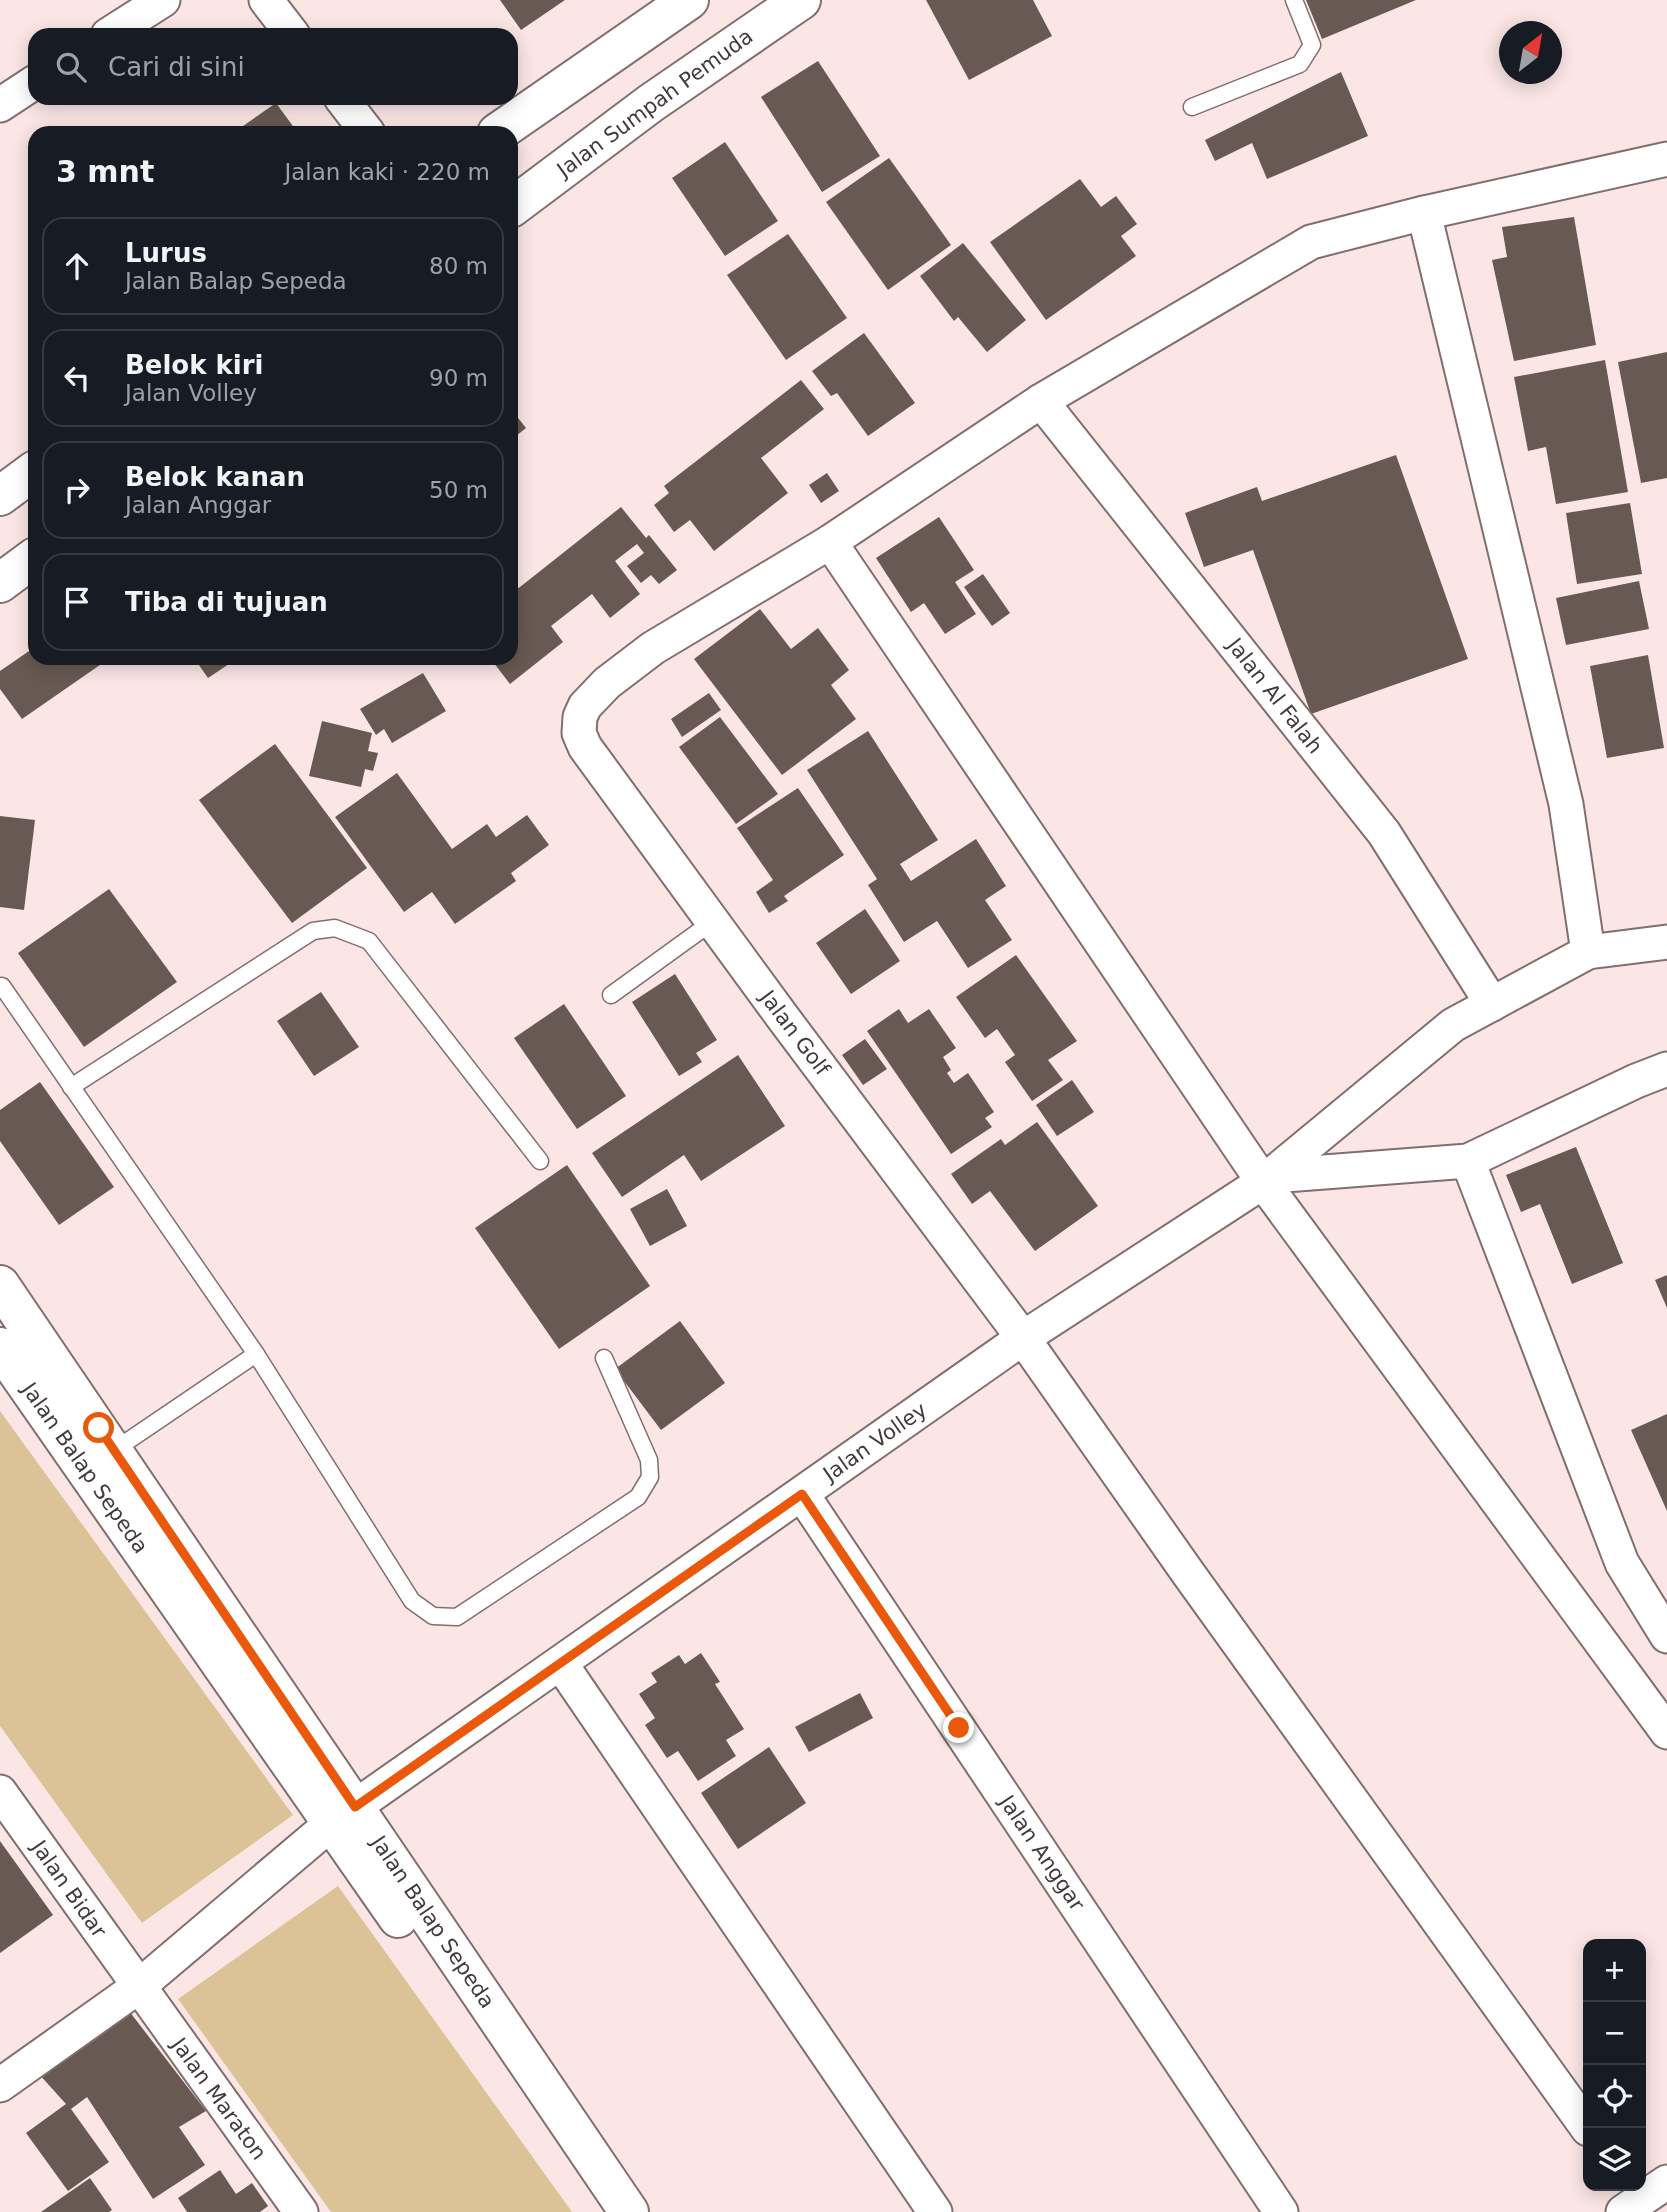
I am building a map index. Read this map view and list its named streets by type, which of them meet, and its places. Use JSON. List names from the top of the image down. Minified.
{"streets":{"main road":["Jalan Sumpah Pemuda","Jalan Balap Sepeda"],"street":["Jalan Al Falah","Jalan Golf","Jalan Volley","Jalan Anggar","Jalan Bidar","Jalan Maraton"]},"crossings":[["Jalan Al Falah","Jalan Volley"],["Jalan Golf","Jalan Volley"],["Jalan Volley","Jalan Balap Sepeda"],["Jalan Volley","Jalan Anggar"],["Jalan Volley","Jalan Bidar"],["Jalan Volley","Jalan Maraton"],["Jalan Bidar","Jalan Maraton"]],"north":"top right","page":{"search":"Cari di sini","heading":["3 mnt","Jalan kaki · 220 m"],"list":[["Lurus","Jalan Balap Sepeda","80 m"],["Belok kiri","Jalan Volley","90 m"],["Belok kanan","Jalan Anggar","50 m"],"Tiba di tujuan"],"map_buttons":["+","−"]}}
